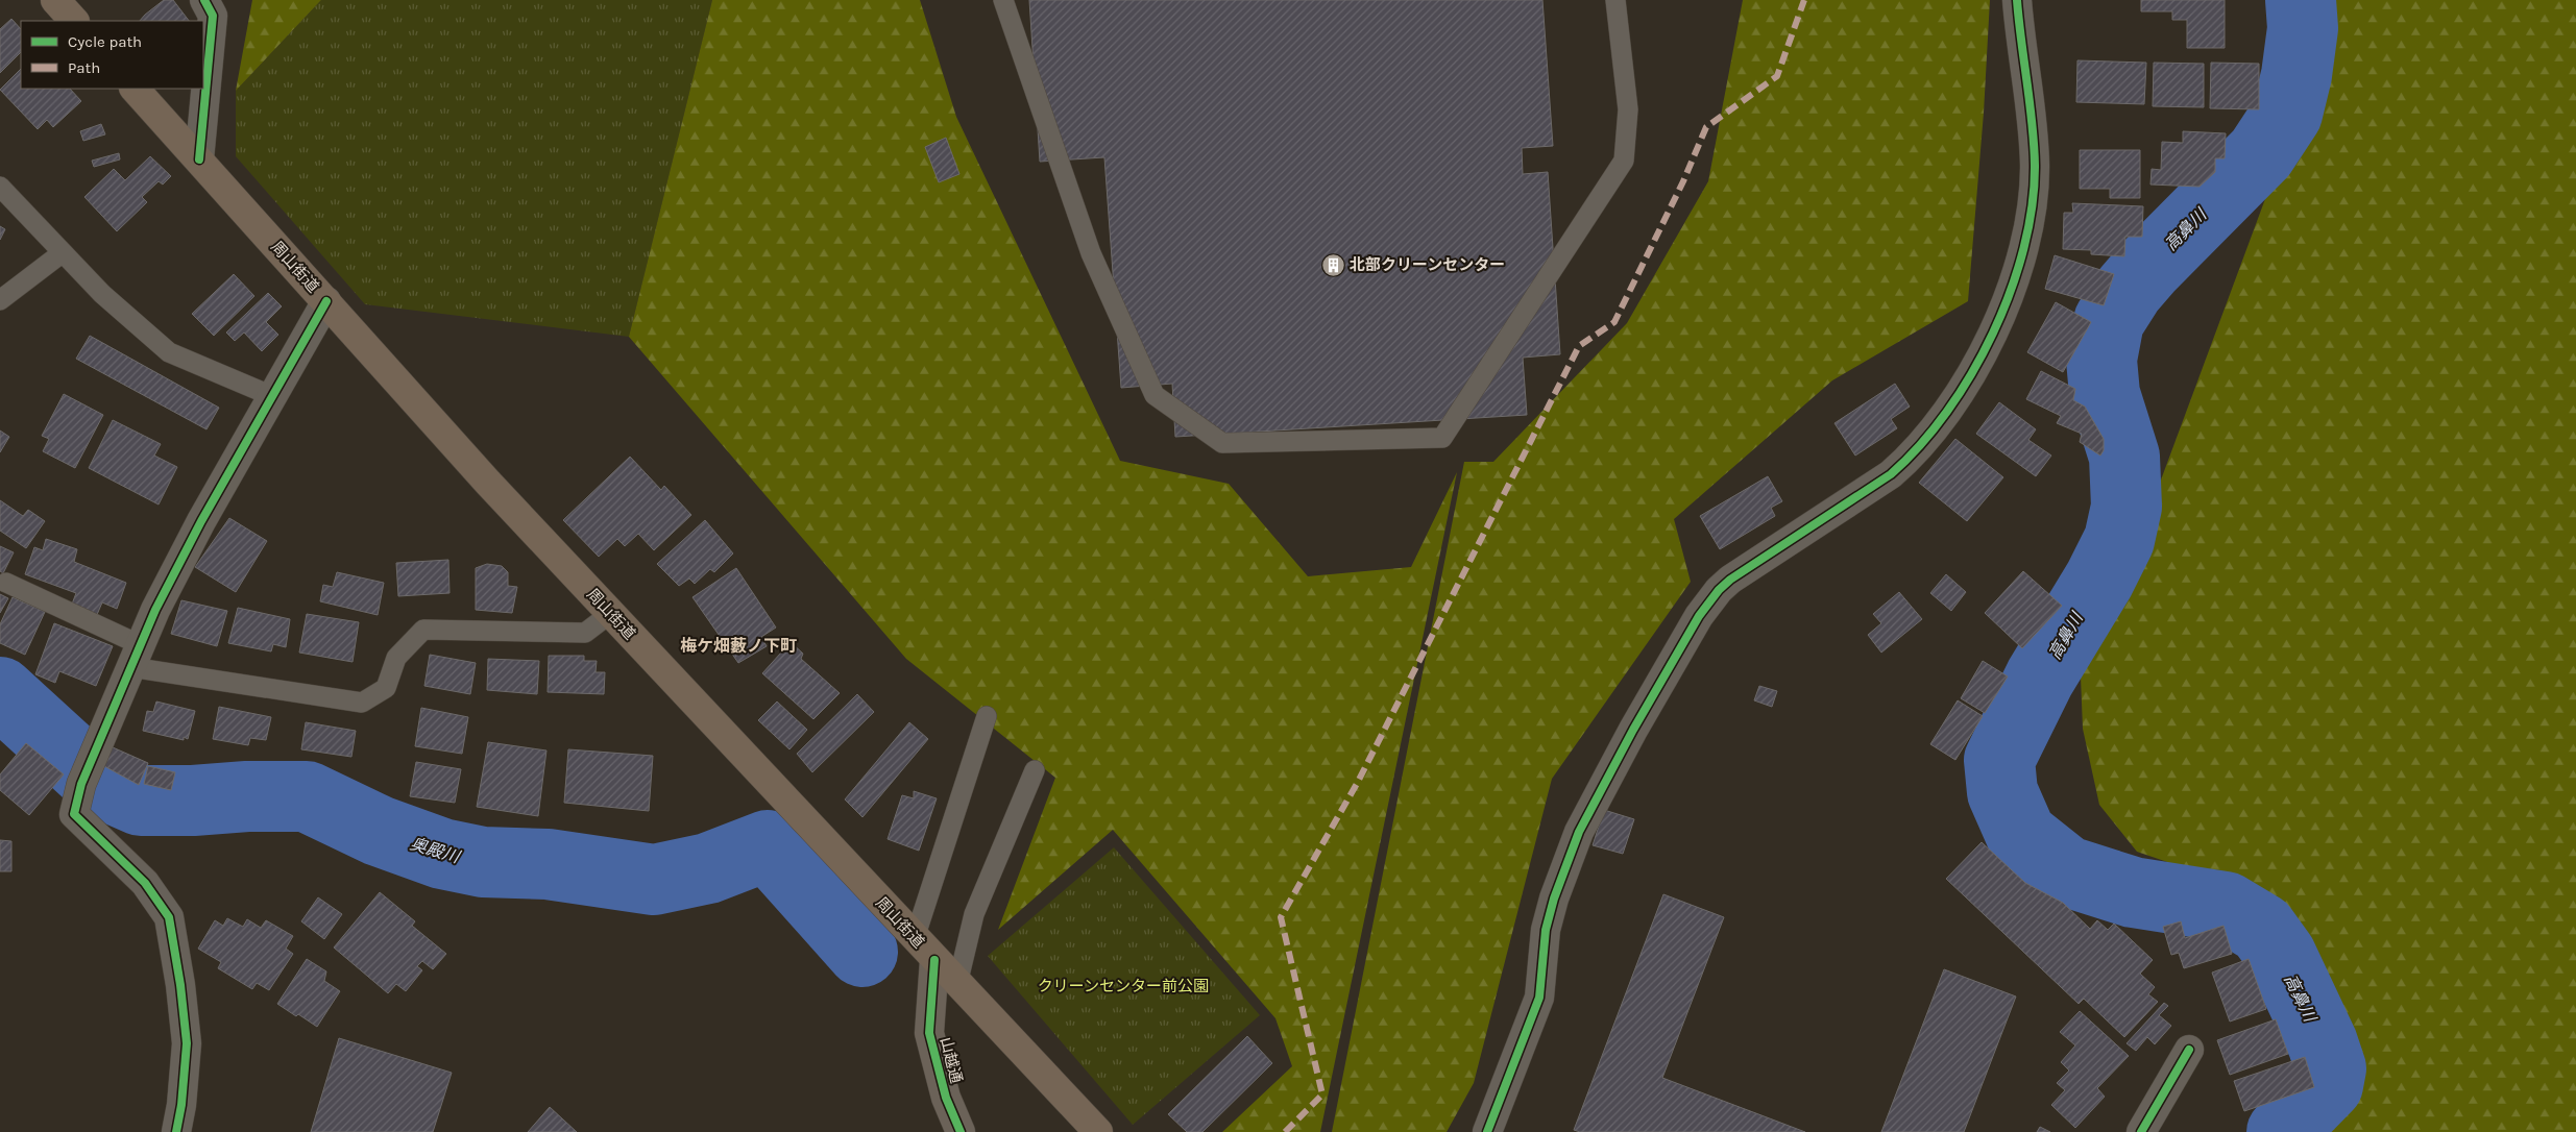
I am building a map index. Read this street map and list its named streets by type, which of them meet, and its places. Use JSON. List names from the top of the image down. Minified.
{"streets":{"highway":["周山街道"],"street":["山越通"]},"crossings":[["周山街道","山越通"]],"districts":["梅ケ畑藪ノ下町"],"water":["高鼻川","奥殿川"],"parks":["クリーンセンター前公園"],"places":{"building":["北部クリーンセンター"]},"legend":["Cycle path","Path"]}
